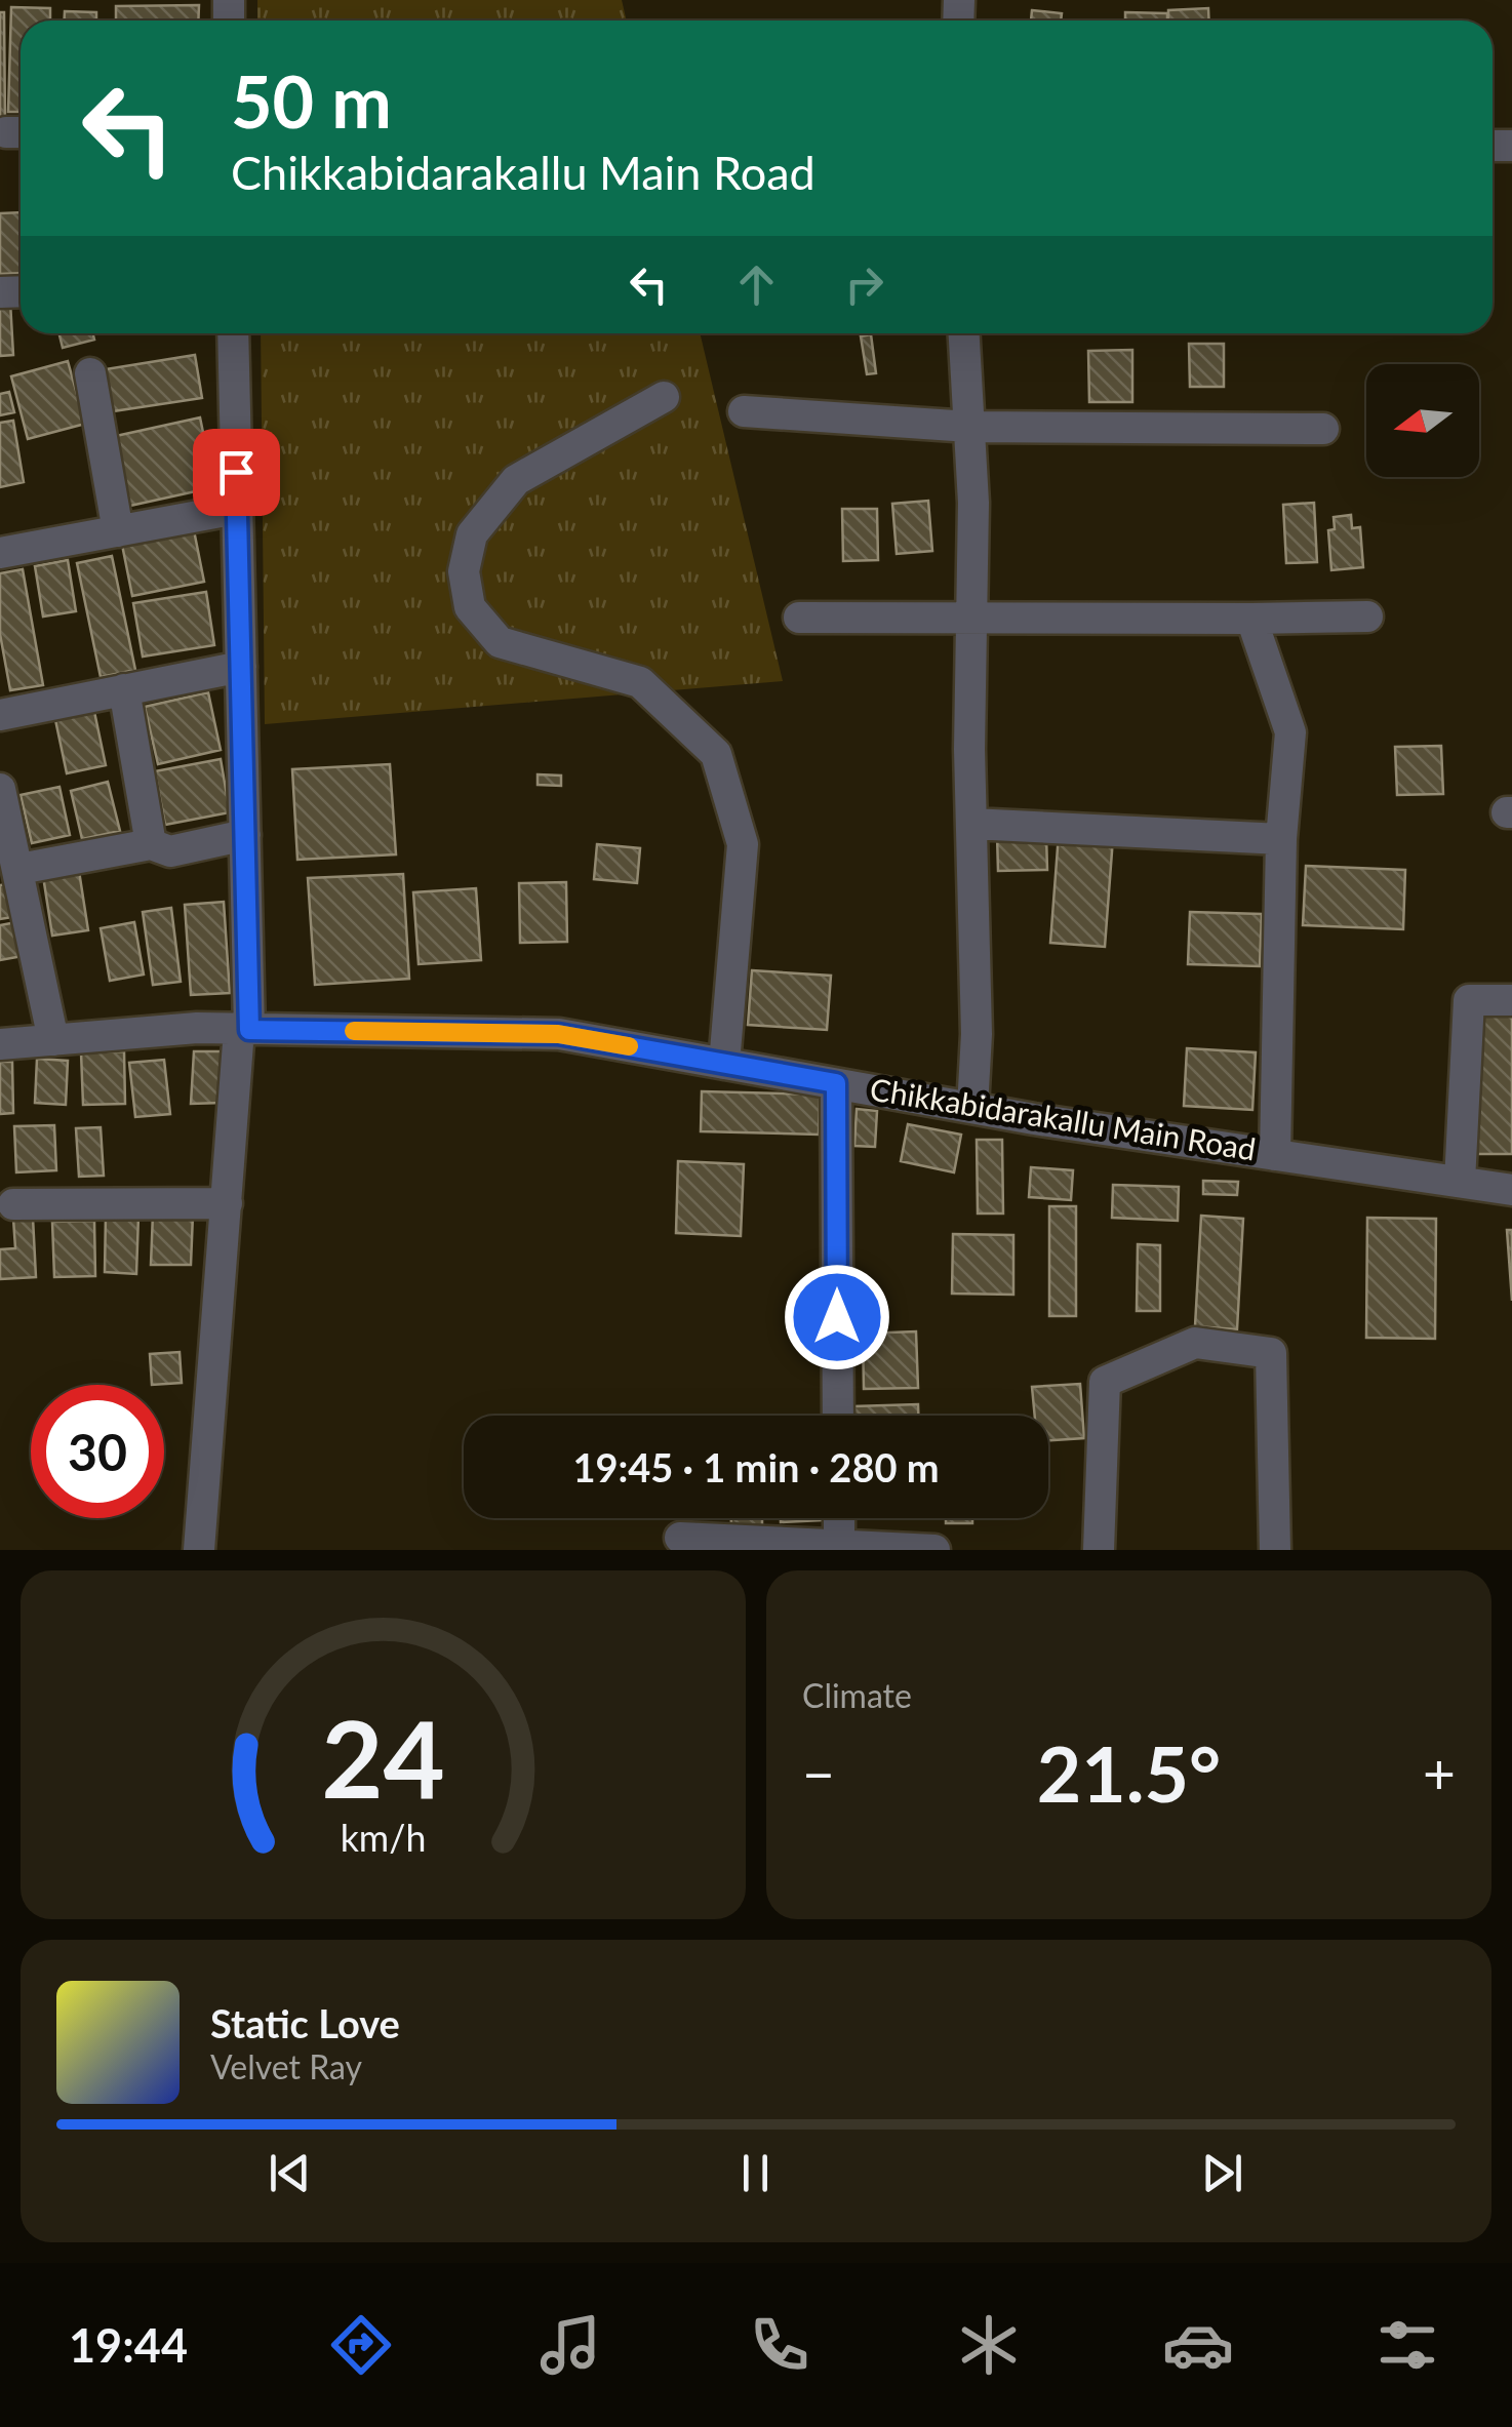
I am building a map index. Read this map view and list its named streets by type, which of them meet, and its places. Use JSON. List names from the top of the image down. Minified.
{"streets":{"street":["Chikkabidarakallu Main Road"]},"north":"left","page":{"turn":["50 m","Chikkabidarakallu Main Road"],"limit":"30","trip":"19:45 · 1 min · 280 m","tile":"Climate","heat":["−","21.5°","+"],"song":["Static Love","Velvet Ray"],"tabs":"19:44","gauge":["24","km/h"]}}
